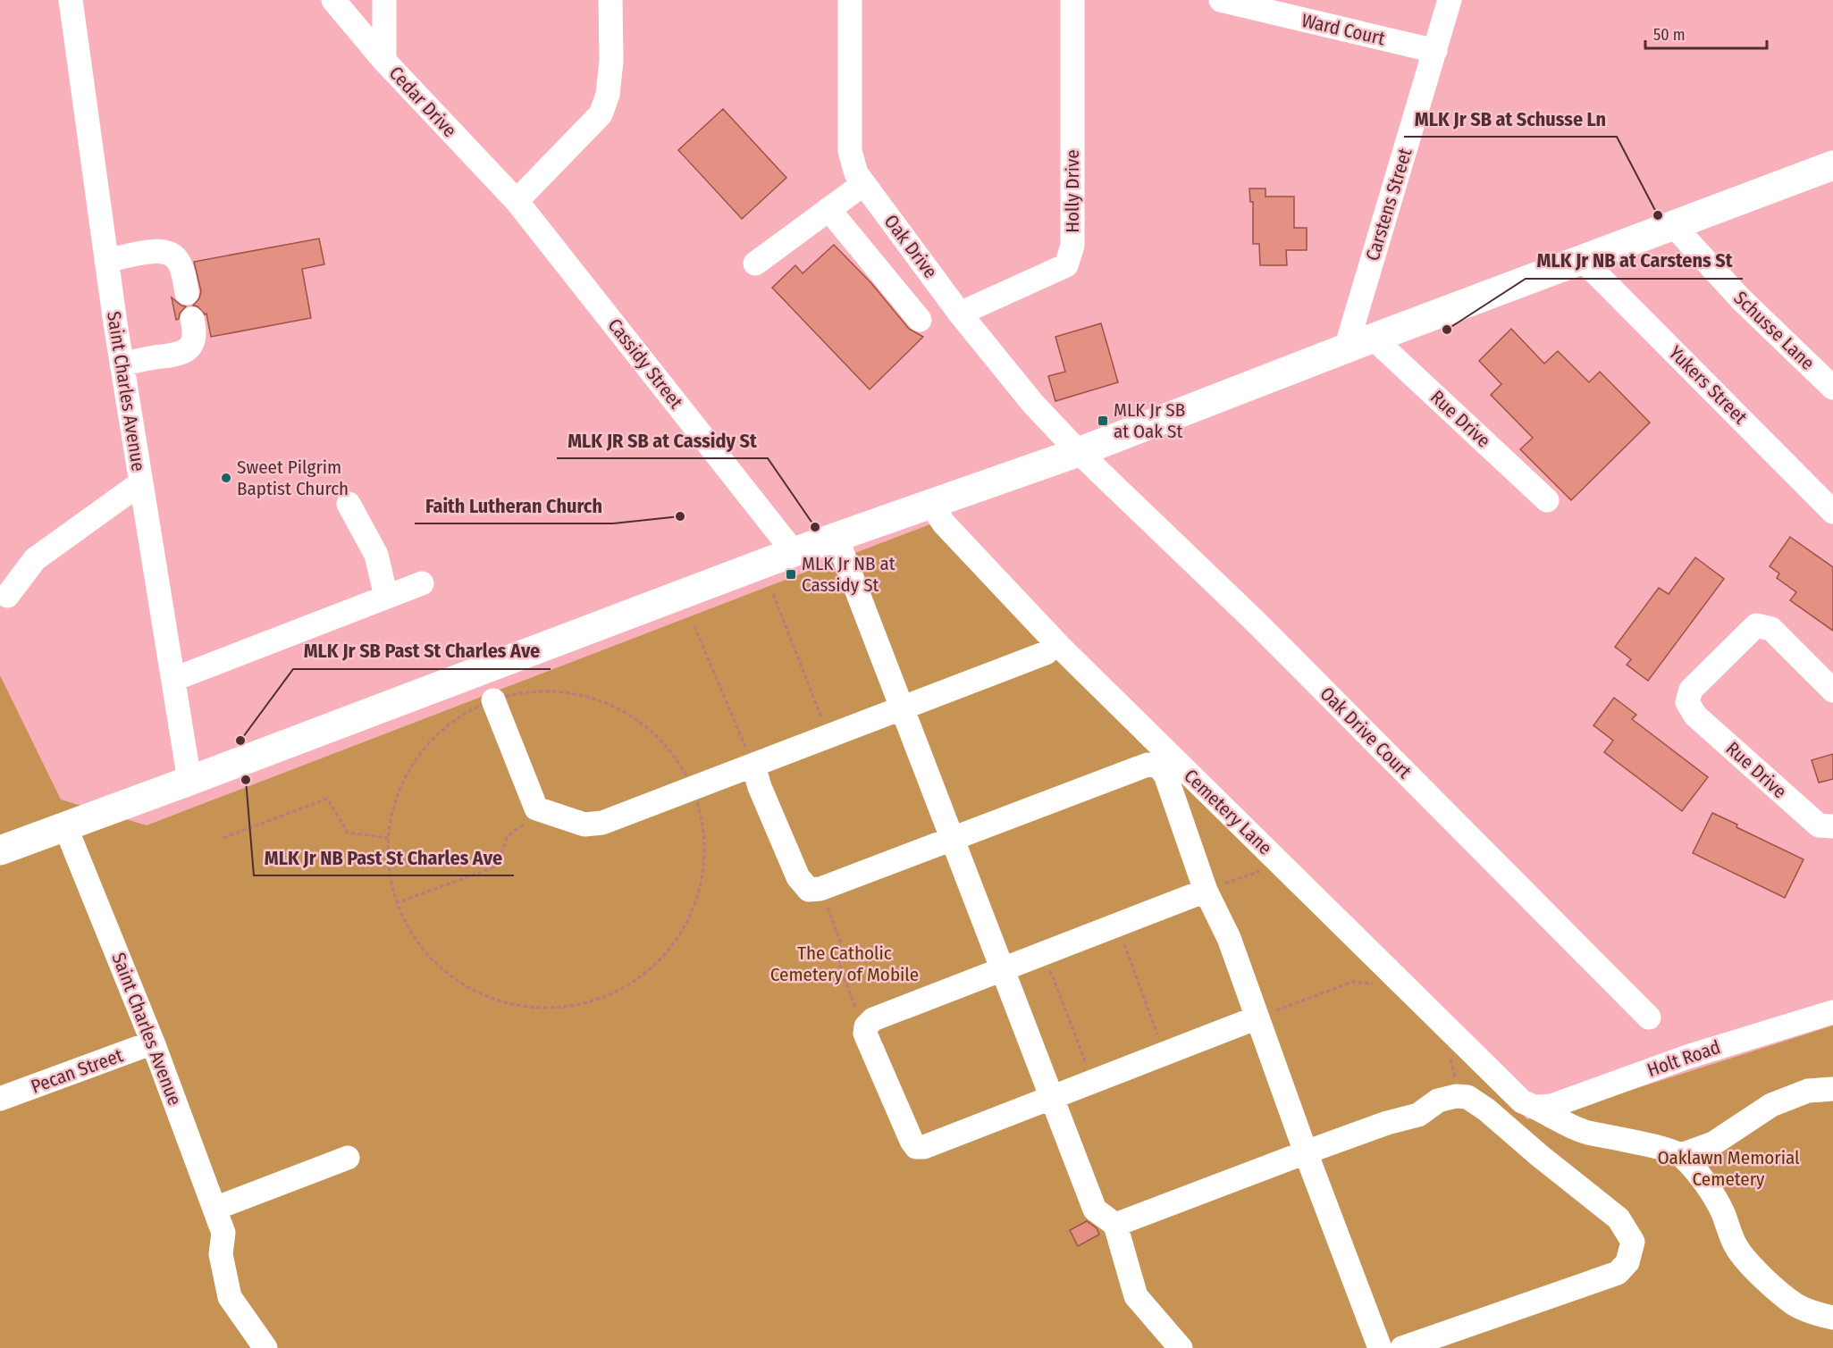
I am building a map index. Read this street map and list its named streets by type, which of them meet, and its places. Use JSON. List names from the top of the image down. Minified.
{"streets":{"street":["Ward Court","Cedar Drive","Holly Drive","Carstens Street","Oak Drive","Schusse Lane","Cassidy Street","Yukers Street","Saint Charles Avenue","Rue Drive","Oak Drive Court","Cemetery Lane","Holt Road","Pecan Street"]},"crossings":[["Ward Court","Carstens Street"],["Cedar Drive","Cassidy Street"],["Holly Drive","Oak Drive"],["Carstens Street","Rue Drive"],["Oak Drive","Oak Drive Court"],["Saint Charles Avenue","Pecan Street"],["Cemetery Lane","Holt Road"]],"parks":["The Catholic Cemetery of Mobile","Oaklawn Memorial Cemetery"],"places":{"other":["MLK Jr SB at Schusse Ln","MLK Jr NB at Carstens St","Sweet Pilgrim Baptist Church","Faith Lutheran Church","MLK JR SB at Cassidy St","MLK Jr SB Past St Charles Ave","MLK Jr NB Past St Charles Ave"],"transit":["MLK Jr SB at Oak St","MLK Jr NB at Cassidy St"]},"scale_bar":"50 m"}
